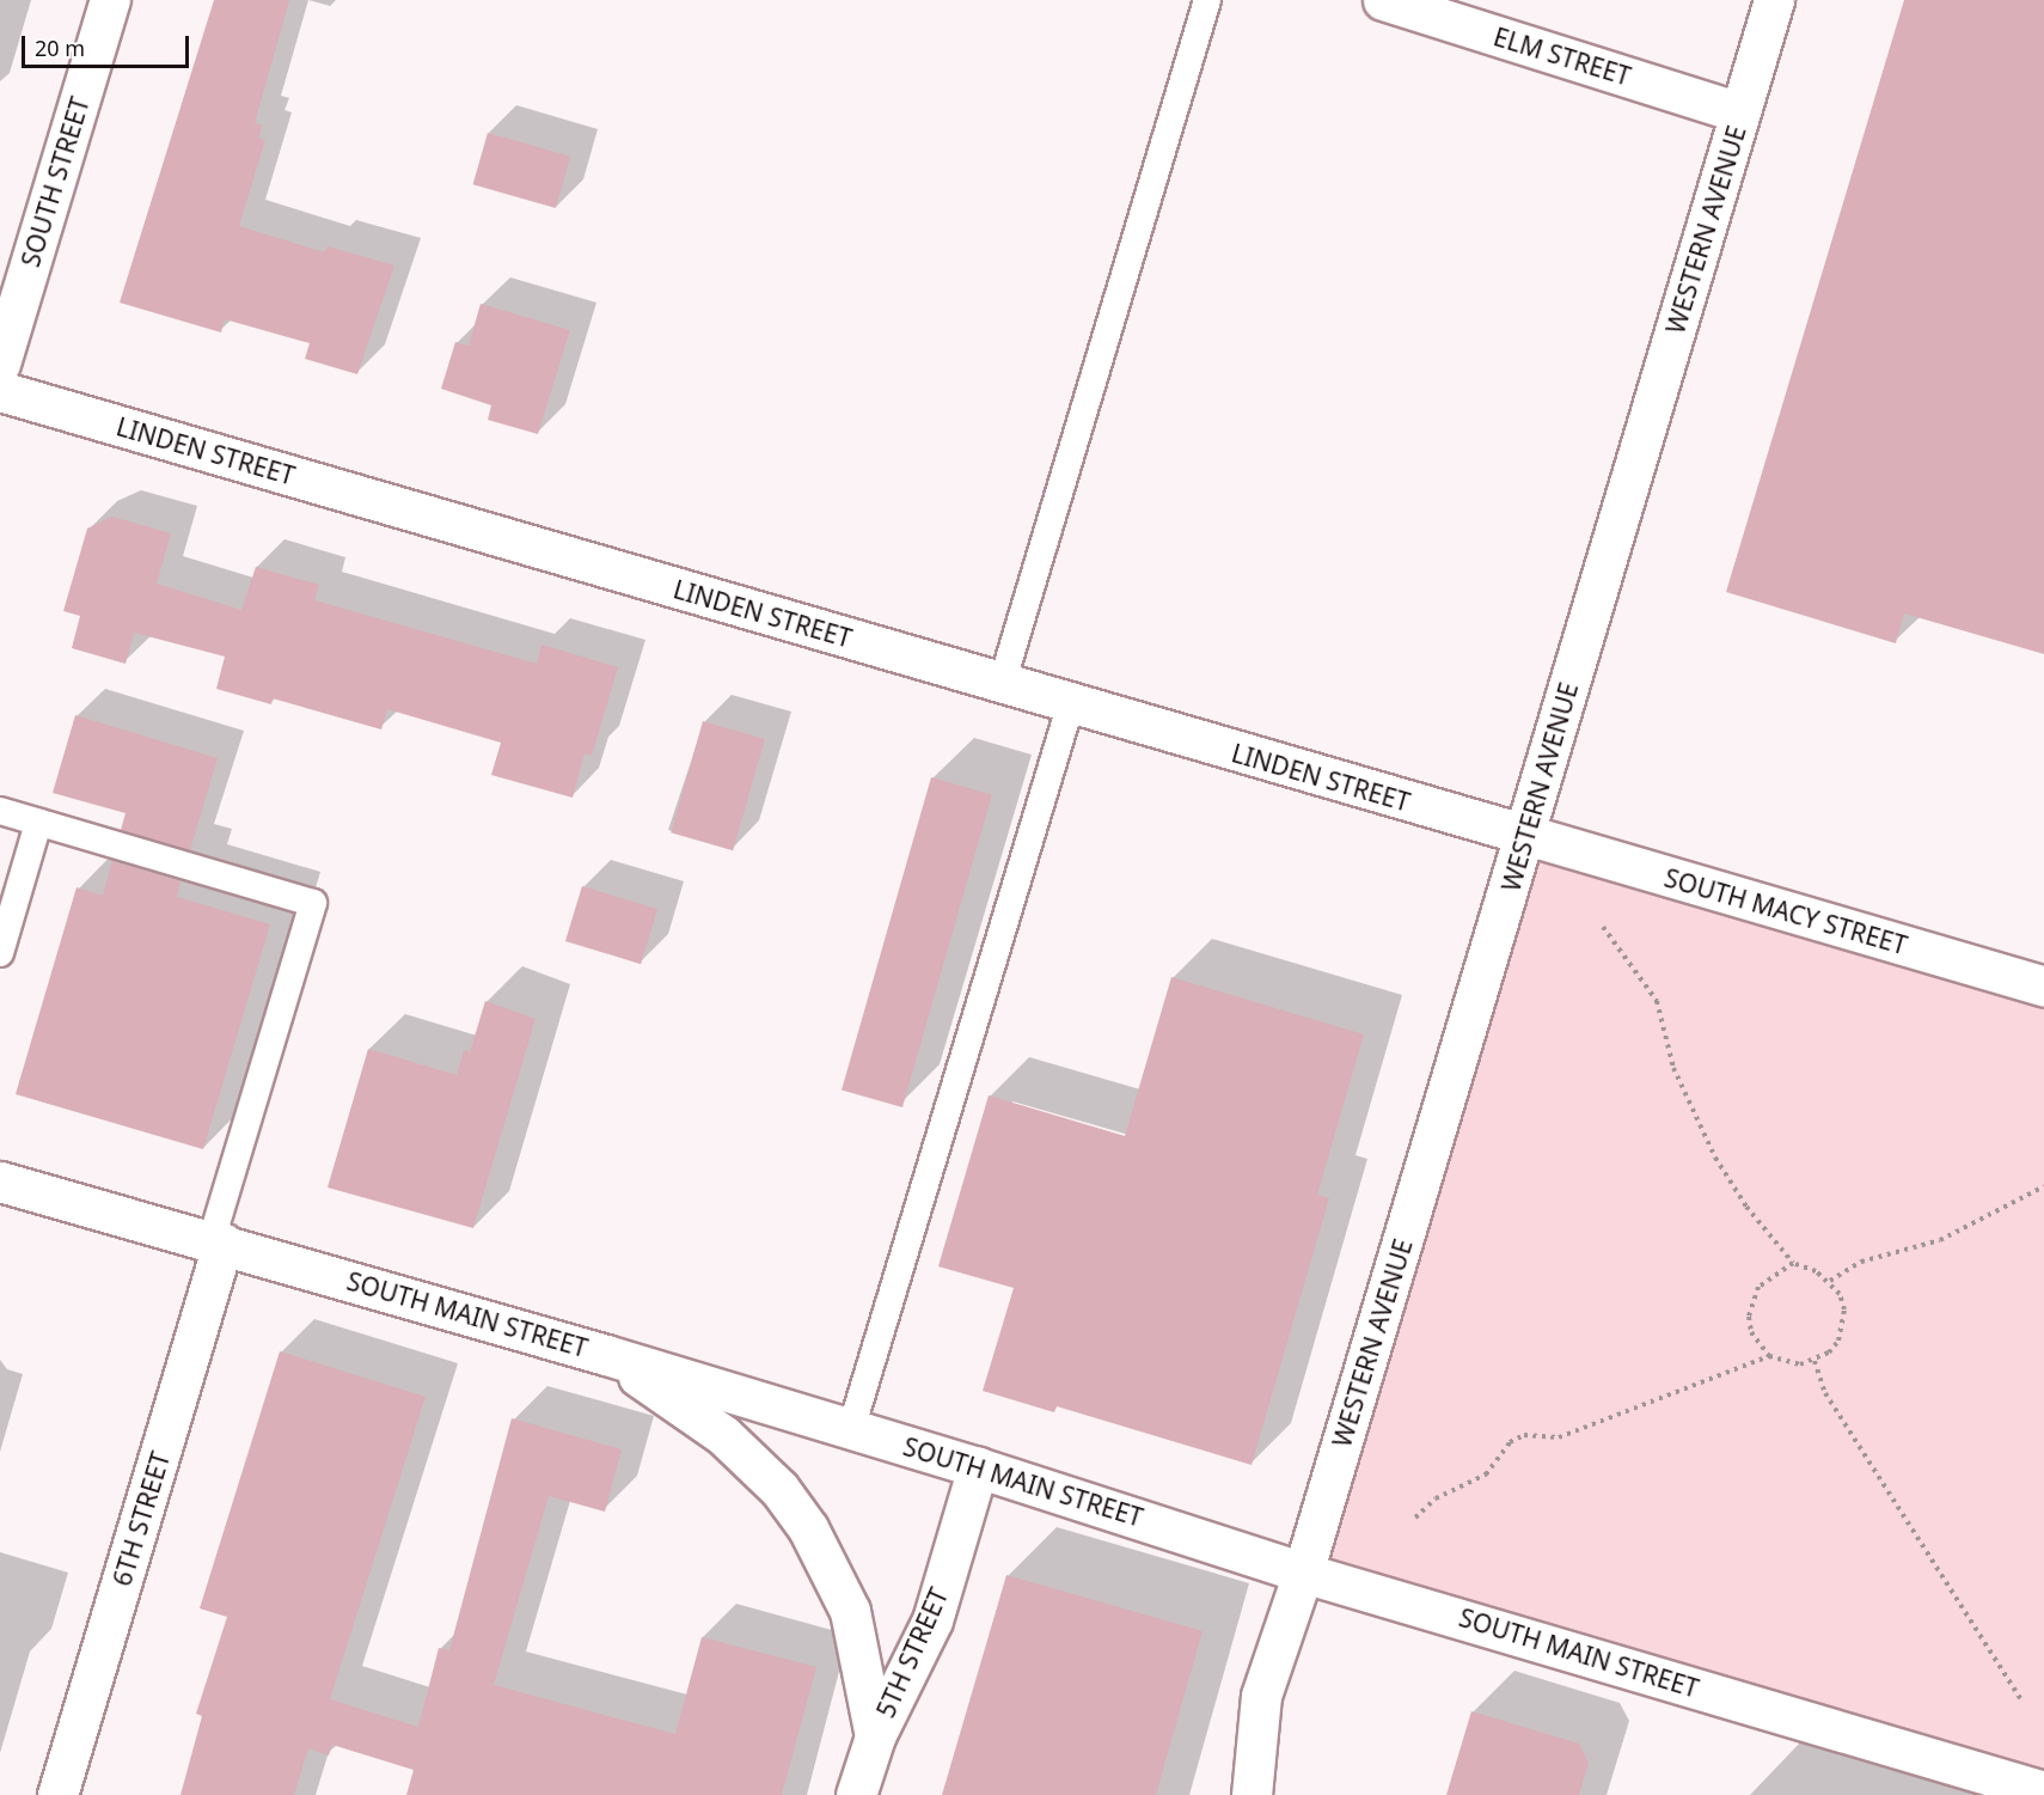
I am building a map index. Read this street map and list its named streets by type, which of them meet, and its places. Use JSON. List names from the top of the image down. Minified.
{"streets":{"main road":["ELM STREET","SOUTH STREET","WESTERN AVENUE","LINDEN STREET","SOUTH MACY STREET","SOUTH MAIN STREET","6TH STREET","5TH STREET"]},"crossings":[["ELM STREET","WESTERN AVENUE"],["WESTERN AVENUE","LINDEN STREET"],["WESTERN AVENUE","SOUTH MACY STREET"],["WESTERN AVENUE","SOUTH MAIN STREET"],["LINDEN STREET","SOUTH MACY STREET"],["SOUTH MAIN STREET","6TH STREET"],["SOUTH MAIN STREET","5TH STREET"]],"scale_bar":"20 m"}
